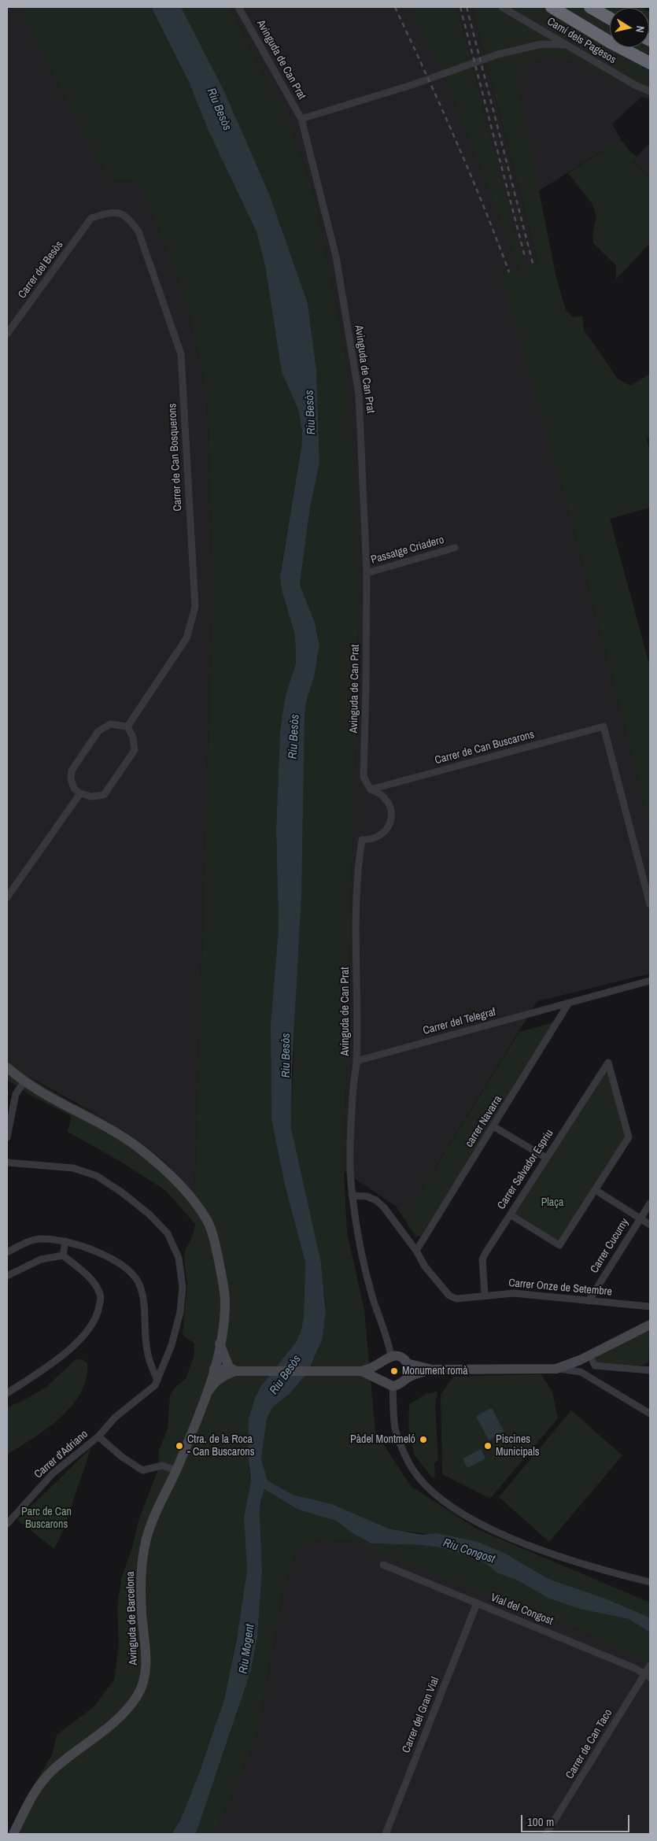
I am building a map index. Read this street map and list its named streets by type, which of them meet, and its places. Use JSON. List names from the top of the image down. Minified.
{"streets":{"street":["Camí dels Pagesos","Avinguda de Can Prat","Carrer del Besòs","Carrer de Can Bosquerons","Passatge Criadero","Carrer de Can Buscarons","Carrer del Telegraf","carrer Navarra","Carrer Salvador Espriu","Carrer Cucurny","Carrer Onze de Setembre","Carrer d'Adriano","Vial del Congost","Avinguda de Barcelona","Carrer del Gran Vial","Carrer de Can Taco"]},"crossings":[["Avinguda de Can Prat","Passatge Criadero"],["Avinguda de Can Prat","Carrer de Can Buscarons"],["Avinguda de Can Prat","Carrer del Telegraf"],["Avinguda de Can Prat","Carrer Onze de Setembre"],["Carrer del Besòs","Carrer de Can Bosquerons"],["Carrer del Telegraf","carrer Navarra"],["carrer Navarra","Carrer Onze de Setembre"],["Carrer Salvador Espriu","Carrer Onze de Setembre"],["Carrer Cucurny","Carrer Onze de Setembre"],["Vial del Congost","Carrer del Gran Vial"],["Vial del Congost","Carrer de Can Taco"]],"water":["Riu Besòs","Riu Congost","Riu Mogent"],"parks":["Plaça","Parc de Can Buscarons"],"places":["Monument romà","Pàdel Montmeló","Ctra. de la Roca - Can Buscarons","Piscines Municipals"],"scale_bar":"100 m","north":"right"}
